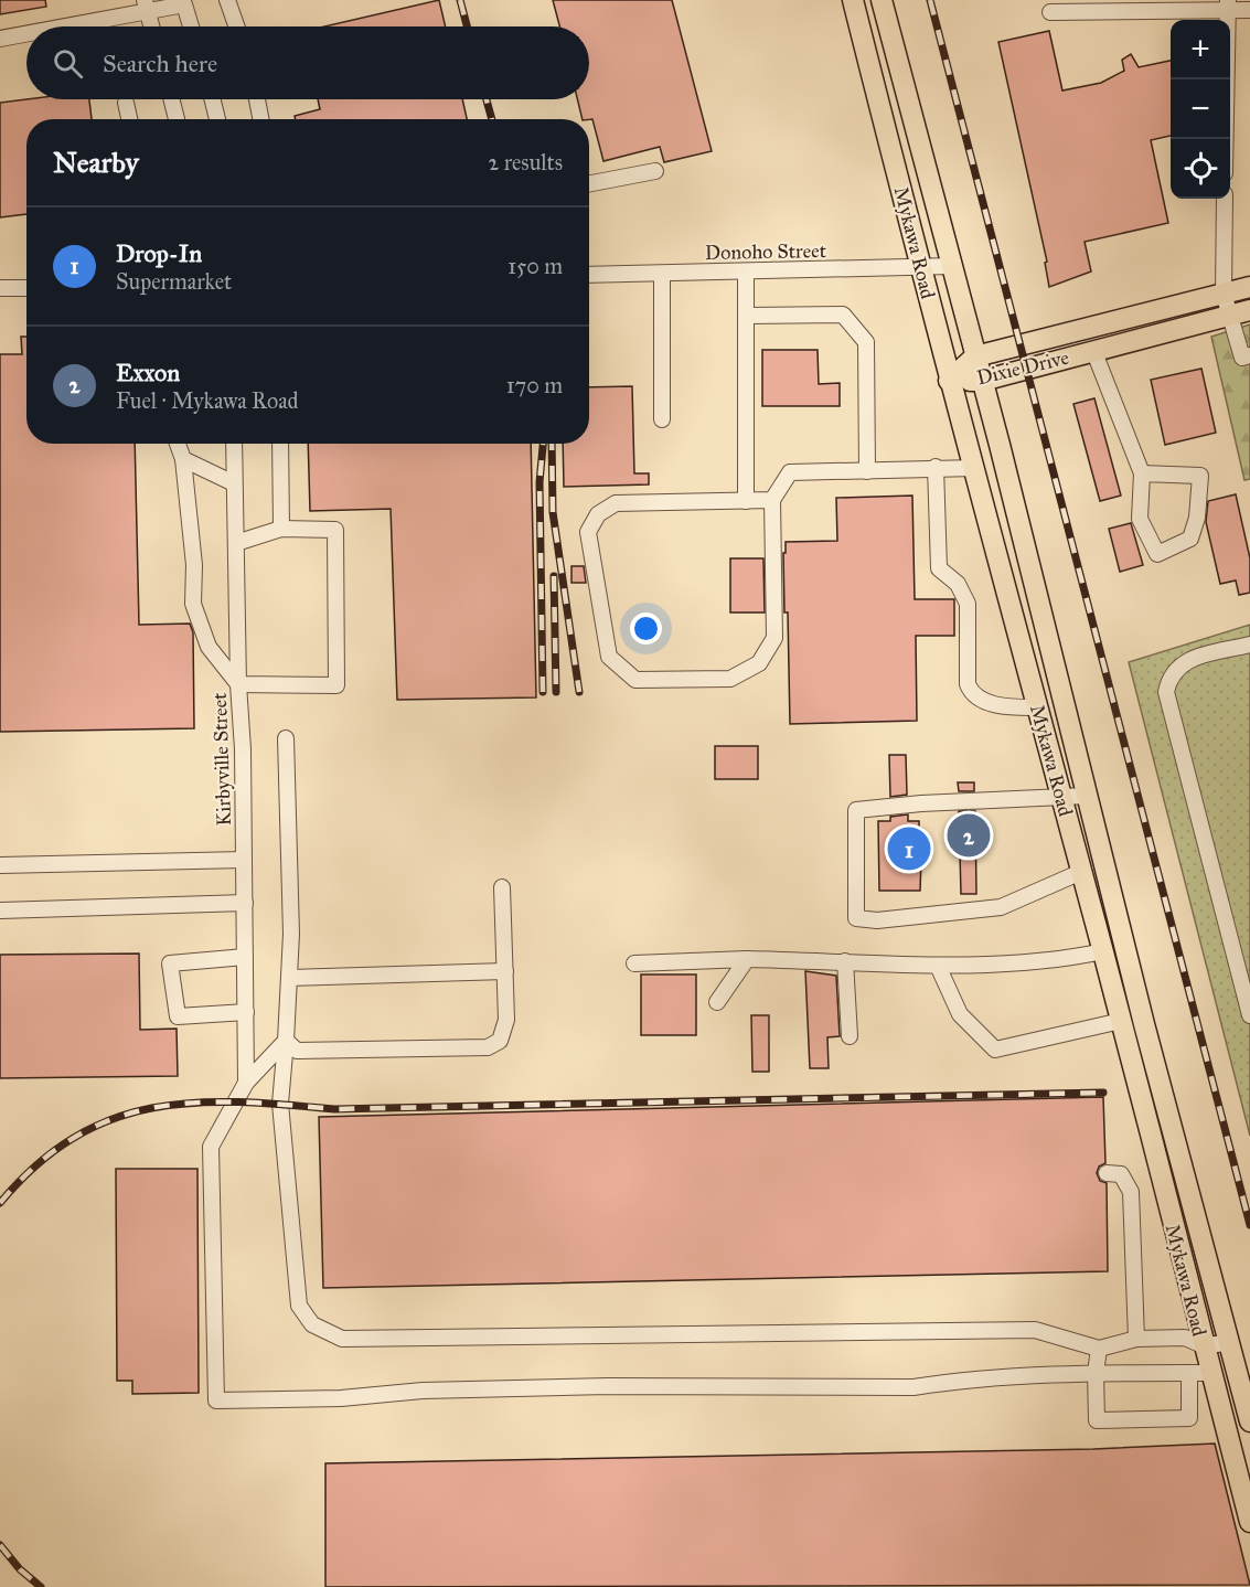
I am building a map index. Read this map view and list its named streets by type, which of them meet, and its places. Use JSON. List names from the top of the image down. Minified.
{"streets":{"main road":["Mykawa Road","Dixie Drive"],"street":["Donoho Street","Kirbyville Street"]},"crossings":[["Mykawa Road","Donoho Street"],["Mykawa Road","Dixie Drive"]],"page":{"map_buttons":["+","−"],"search":"Search here","heading":["Nearby","2 results"],"list":[{"mark":"1","name":"Drop-In","note":"Supermarket","value":"150 m"},{"mark":"2","name":"Exxon","note":"Fuel · Mykawa Road","value":"170 m"}],"pins":["2","1"]}}
